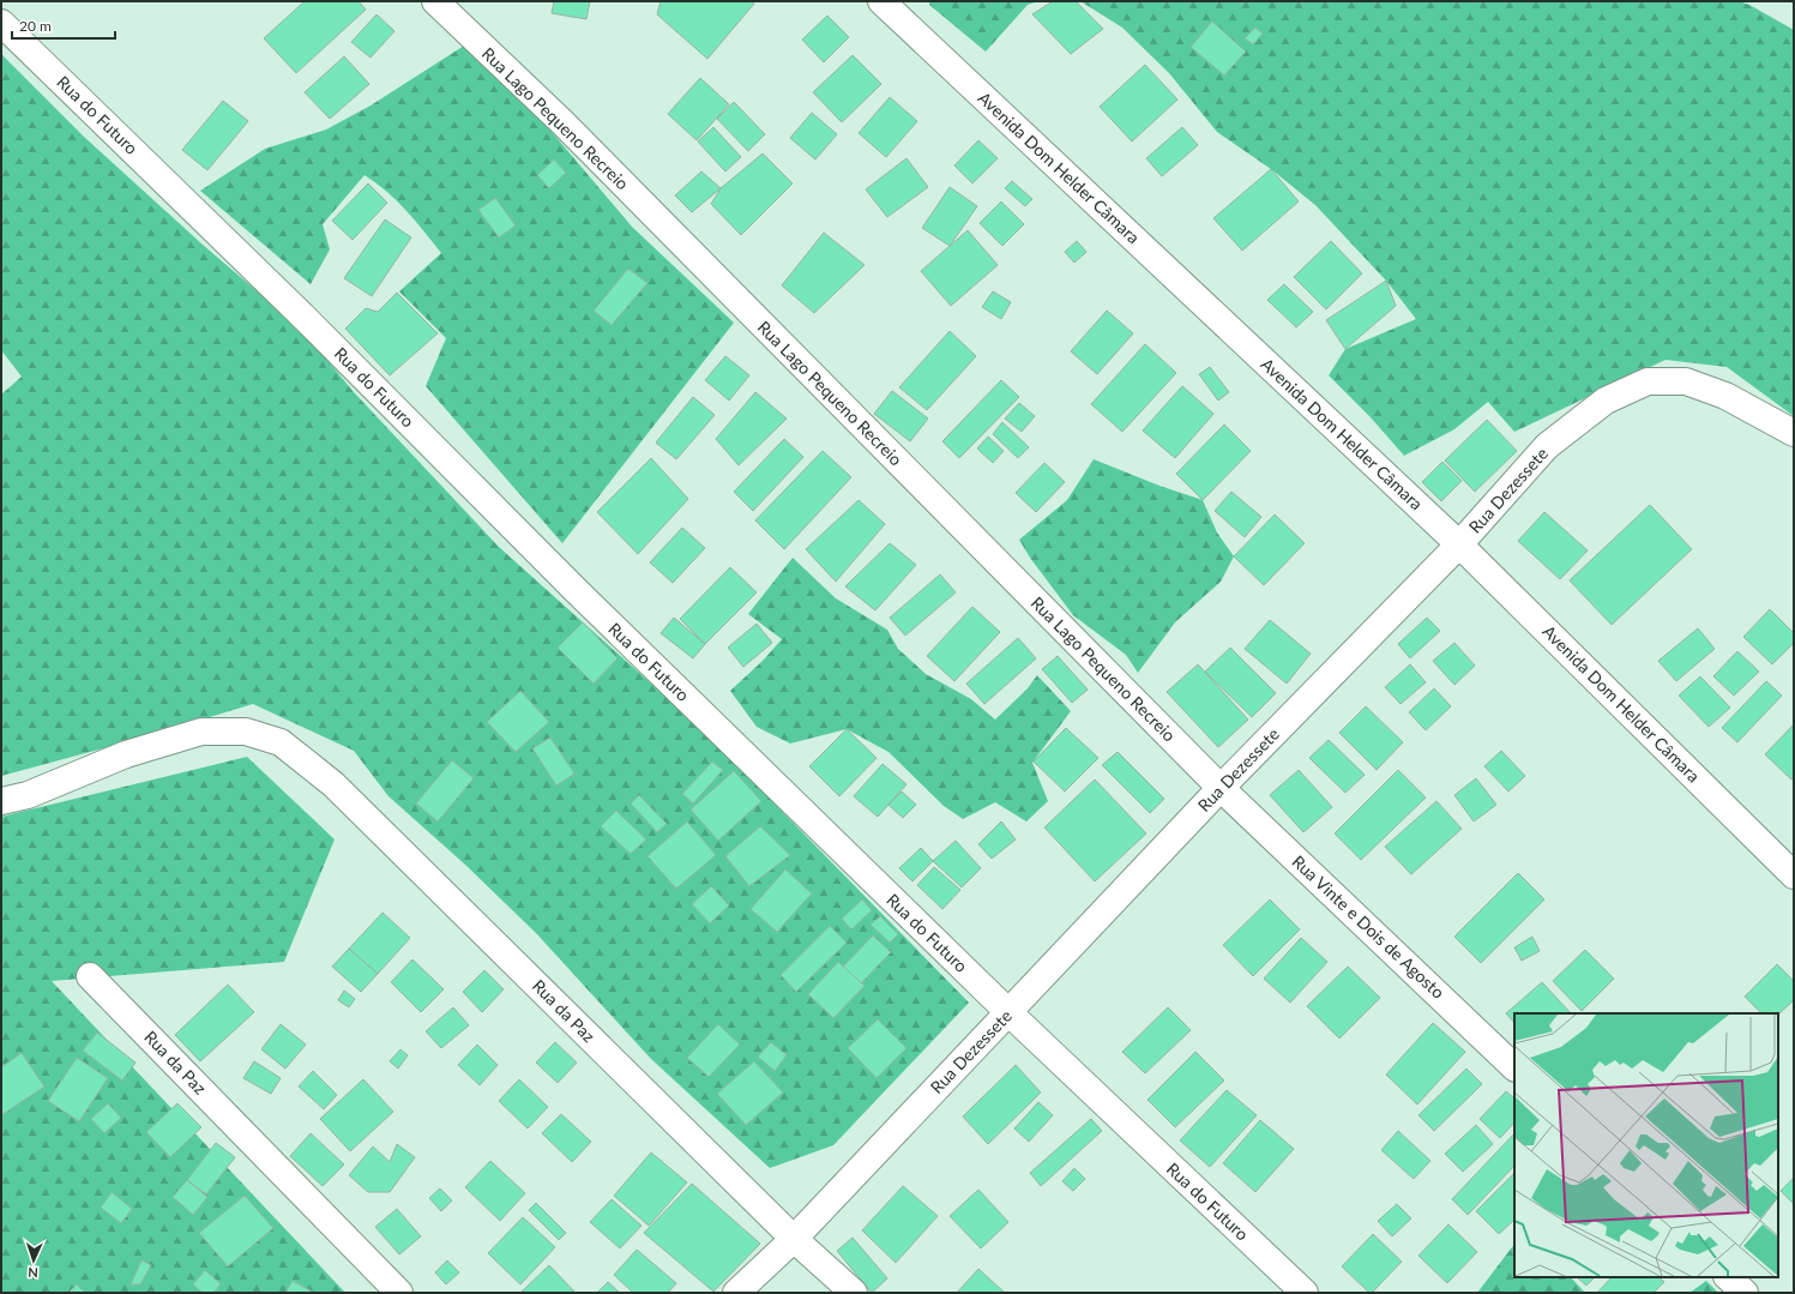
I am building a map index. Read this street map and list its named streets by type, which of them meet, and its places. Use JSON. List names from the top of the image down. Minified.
{"streets":{"street":["Rua do Futuro","Rua Lago Pequeno Recreio","Avenida Dom Helder Câmara","Rua Dezessete","Rua Vinte e Dois de Agosto","Rua da Paz"]},"crossings":[["Rua do Futuro","Rua Dezessete"],["Rua Lago Pequeno Recreio","Rua Dezessete"],["Rua Lago Pequeno Recreio","Rua Vinte e Dois de Agosto"],["Avenida Dom Helder Câmara","Rua Dezessete"],["Rua Dezessete","Rua Vinte e Dois de Agosto"],["Rua Dezessete","Rua da Paz"]],"scale_bar":"20 m","north":"bottom"}
